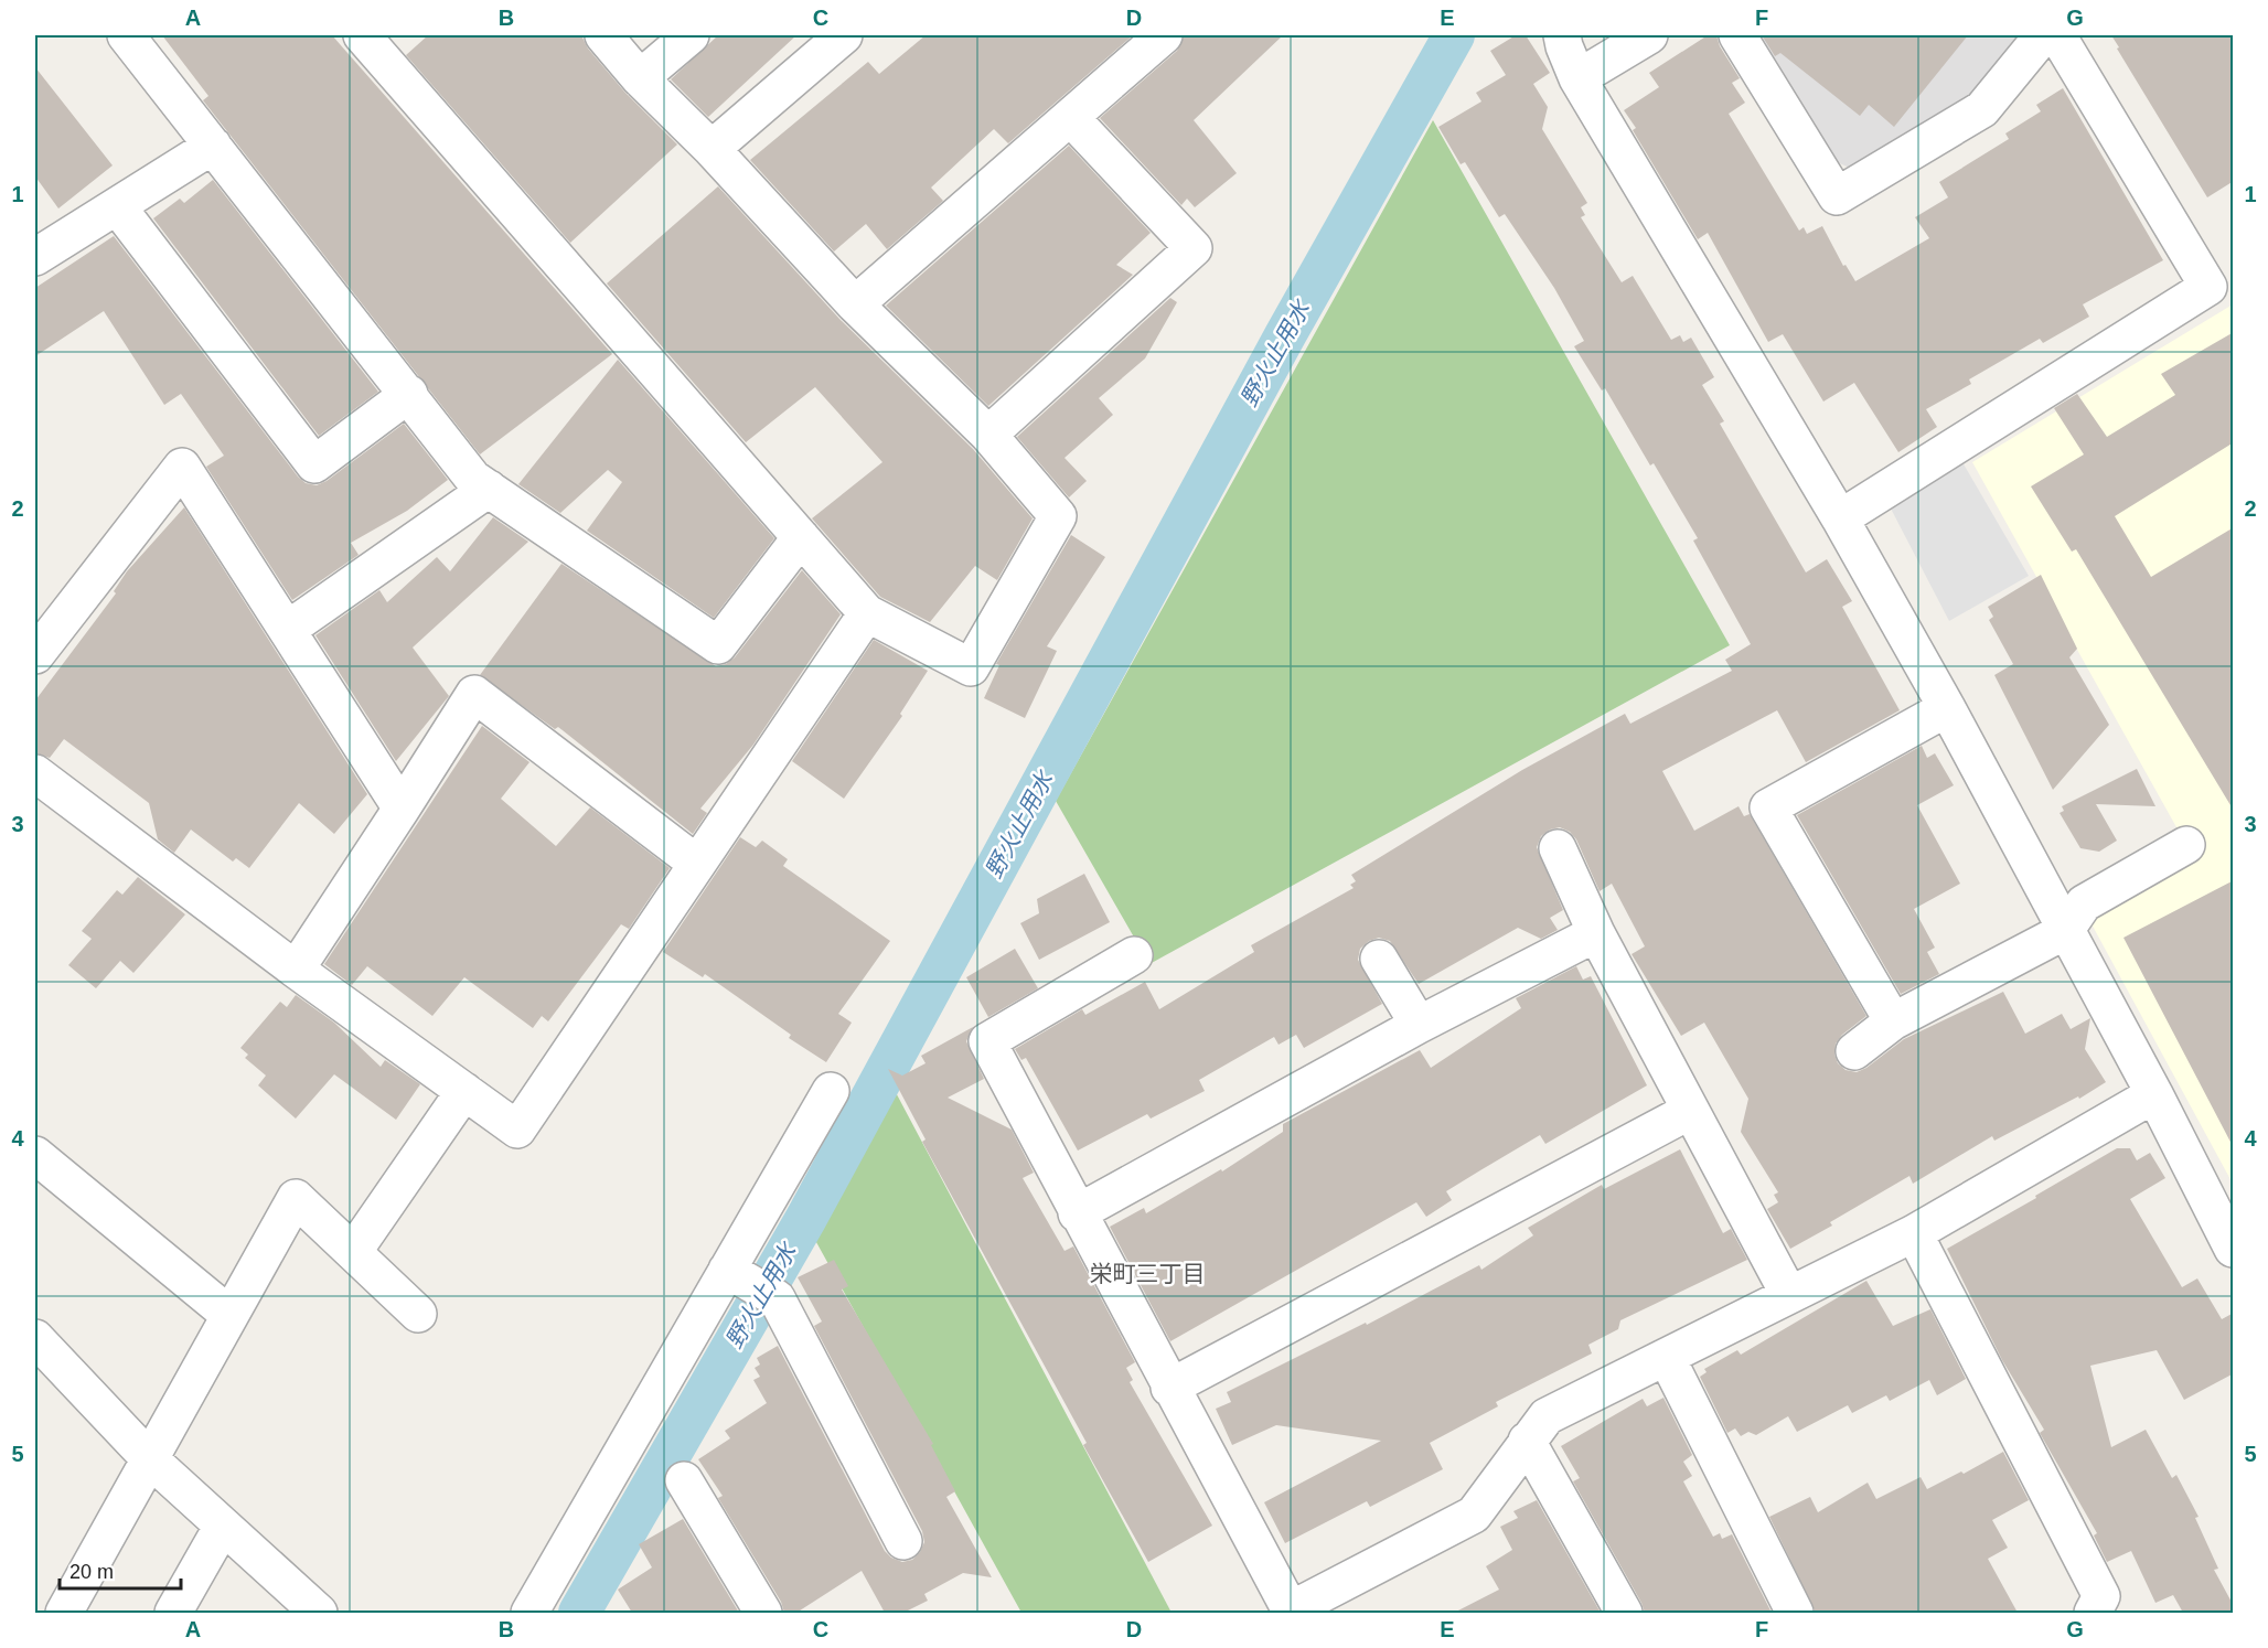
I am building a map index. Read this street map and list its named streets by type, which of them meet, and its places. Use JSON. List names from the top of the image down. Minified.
{"districts":["栄町三丁目"],"water":["野火止用水"],"scale_bar":"20 m","grid":{"columns":["A","B","C","D","E","F","G"],"rows":["1","2","3","4","5"]}}
